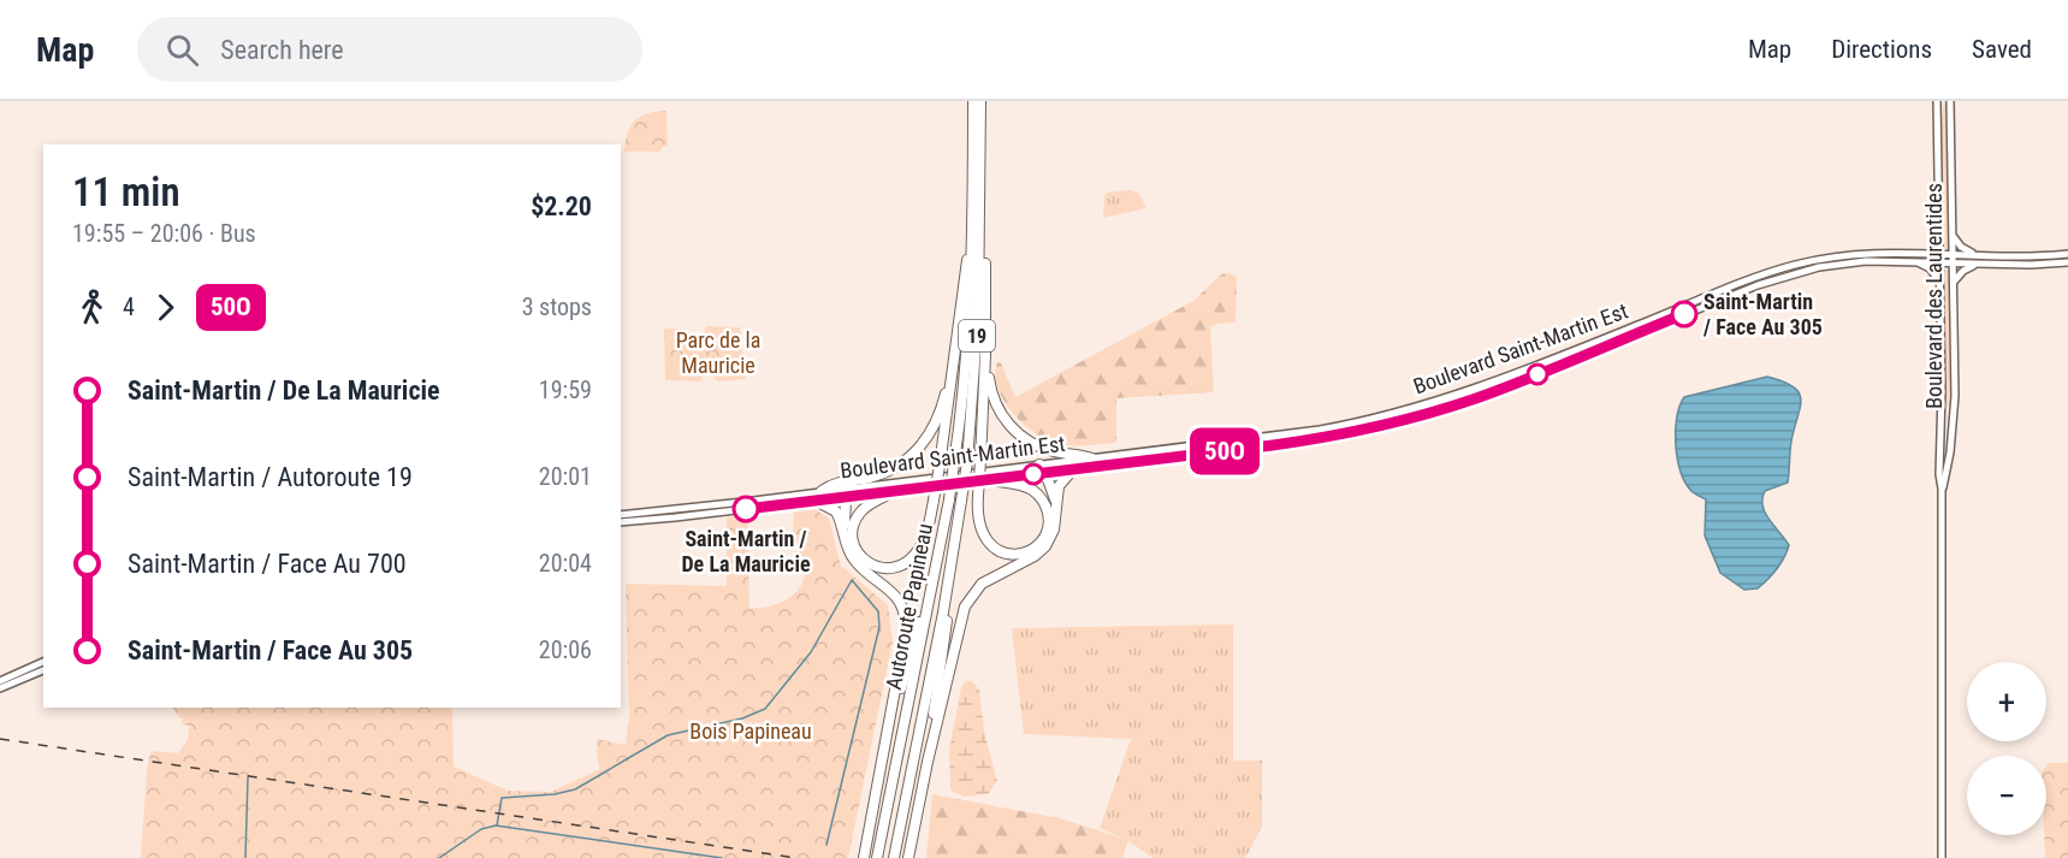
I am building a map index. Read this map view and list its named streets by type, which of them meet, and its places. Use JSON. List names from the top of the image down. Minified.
{"streets":{"highway":["19","Autoroute Papineau"],"main road":["Boulevard des Laurentides","Boulevard Saint-Martin Est"]},"crossings":[["Boulevard des Laurentides","Boulevard Saint-Martin Est"]],"parks":["Parc de la Mauricie","Bois Papineau"],"places":["Saint-Martin / Face Au 305","Saint-Martin / De La Mauricie"],"lines":["bus line 50O"],"page":{"header":"Map","search":"Search here","nav":["Map","Directions","Saved"],"on_map":"50O","heading":["11 min","19:55 – 20:06 · Bus","$2.20"],"legs":["4","50O","3 stops"],"list":[{"name":"Saint-Martin / De La Mauricie","value":"19:59"},{"name":"Saint-Martin / Autoroute 19","value":"20:01"},{"name":"Saint-Martin / Face Au 700","value":"20:04"},{"name":"Saint-Martin / Face Au 305","value":"20:06"}],"map_buttons":["+","−"]}}
